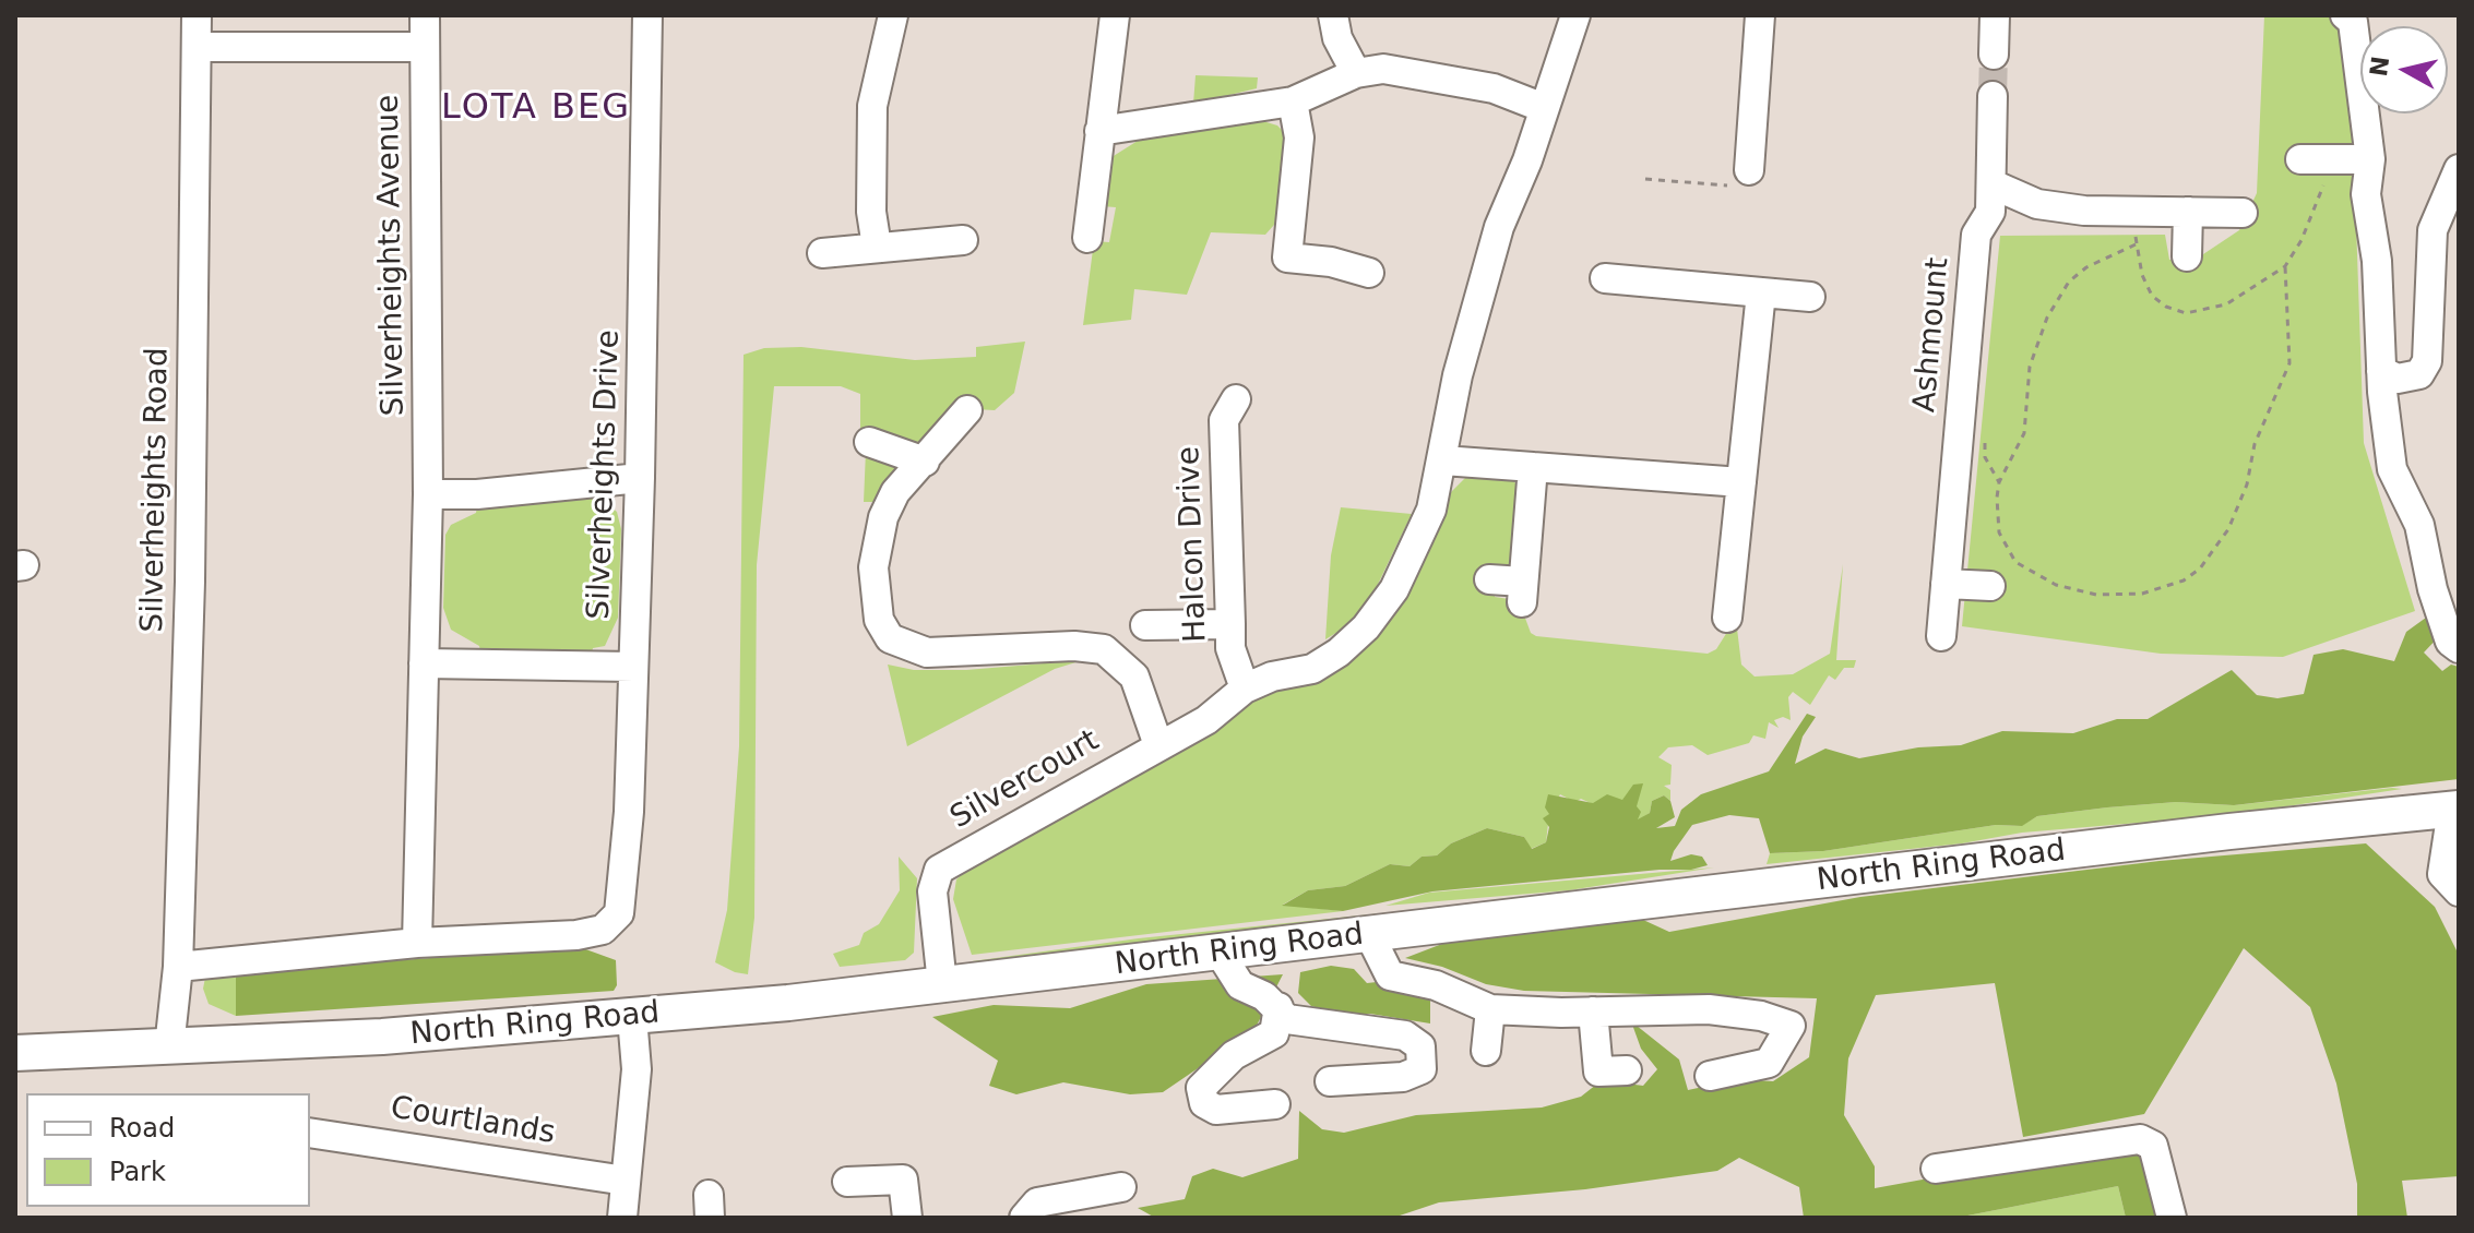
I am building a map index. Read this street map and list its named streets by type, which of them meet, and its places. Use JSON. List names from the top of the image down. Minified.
{"streets":{"main road":["North Ring Road"],"street":["Silverheights Avenue","Ashmount","Silverheights Drive","Silverheights Road","Halcon Drive","Silvercourt","Courtlands"]},"crossings":[["Silverheights Avenue","Silverheights Drive"],["Silverheights Road","North Ring Road"],["Halcon Drive","Silvercourt"],["Silvercourt","North Ring Road"]],"districts":["LOTA BEG"],"legend":["Road","Park"],"north":"left"}
